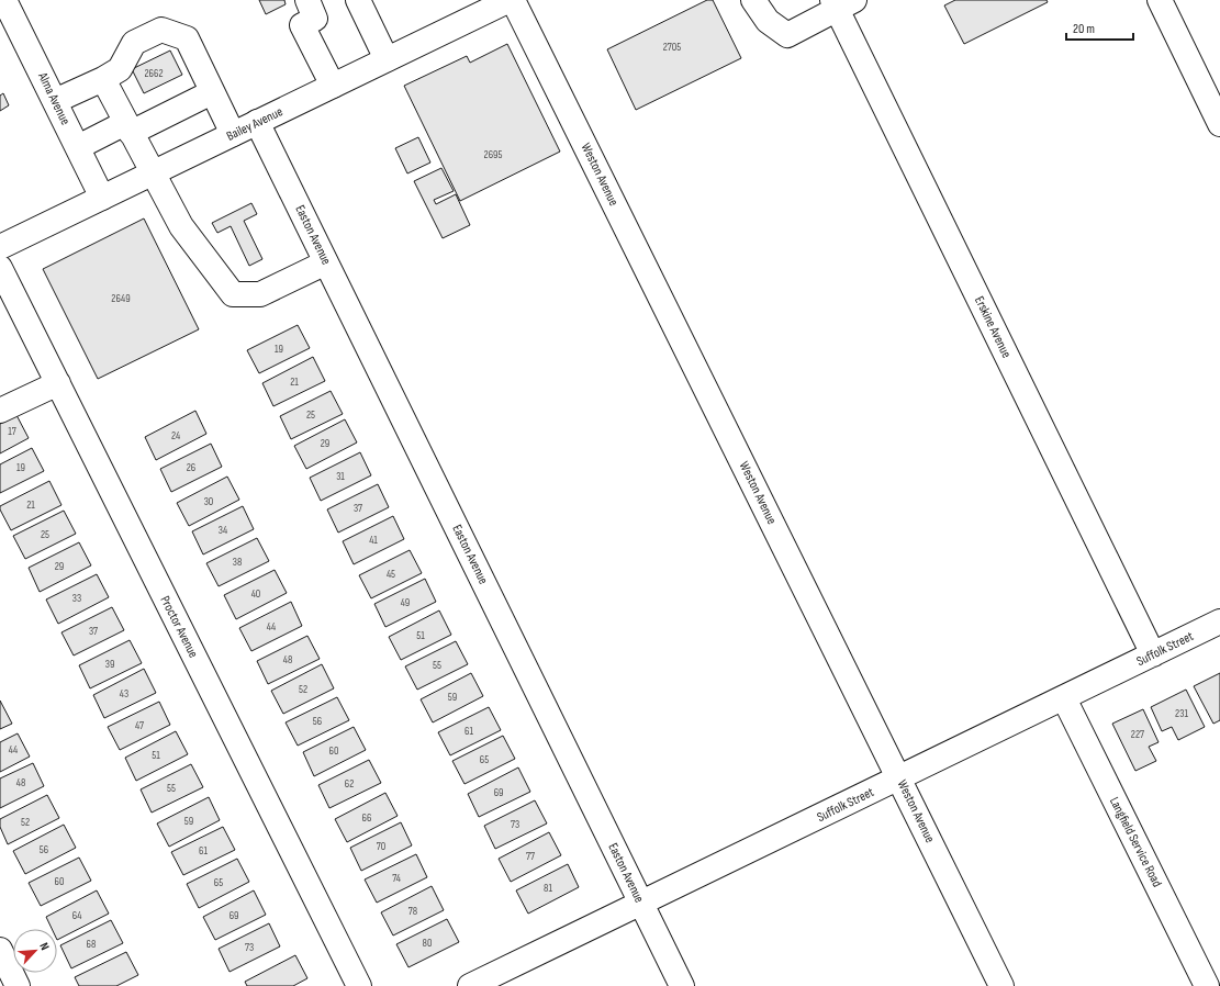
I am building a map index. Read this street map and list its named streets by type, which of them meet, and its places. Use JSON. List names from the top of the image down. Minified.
{"streets":{"street":["Alma Avenue","Bailey Avenue","Weston Avenue","Easton Avenue","Erskine Avenue","Proctor Avenue","Suffolk Street","Langfield Service Road"]},"crossings":[["Alma Avenue","Bailey Avenue"],["Bailey Avenue","Easton Avenue"],["Weston Avenue","Suffolk Street"],["Easton Avenue","Suffolk Street"],["Erskine Avenue","Suffolk Street"],["Suffolk Street","Langfield Service Road"]],"house_numbers":["2705","2662","2695","2649","19","21","25","17","24","29","19","26","31","30","21","37","34","25","41","38","29","45","40","33","49","44","37","51","48","39","55","52","43","59","231","56","47","61","227","44","60","51","65","48","62","55","69","66","59","52","73","70","56","61","77","74","60","65","81","78","64","69","80","68","73"],"scale_bar":"20 m","north":"top right"}
